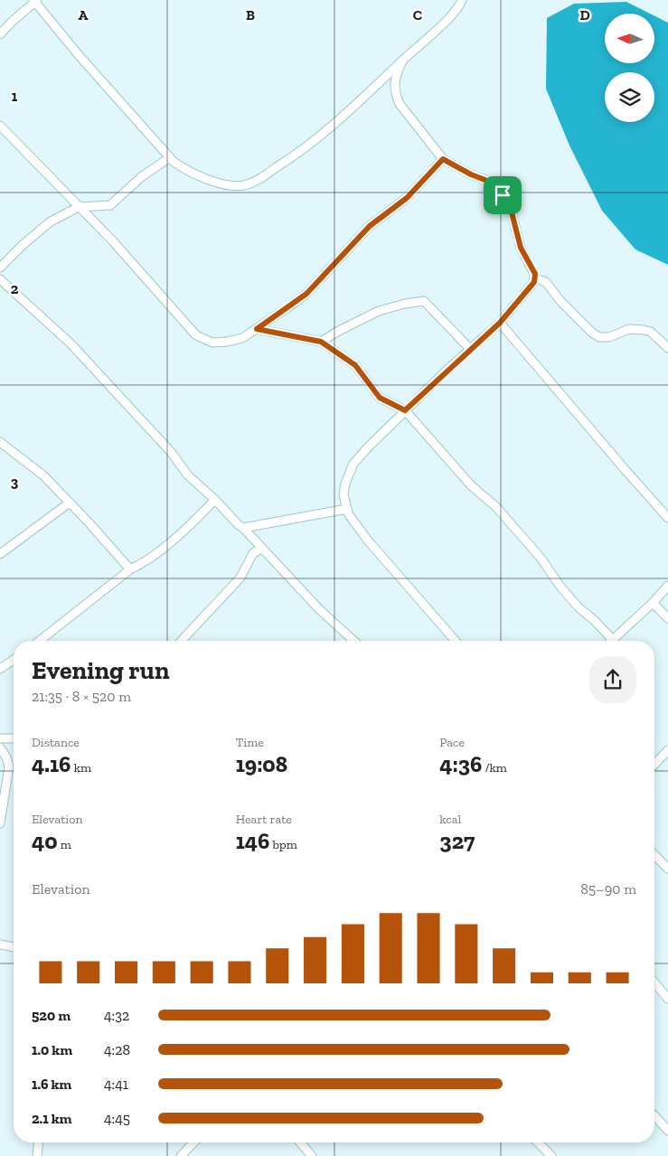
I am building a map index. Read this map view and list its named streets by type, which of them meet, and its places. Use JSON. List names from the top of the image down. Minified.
{"north":"left","page":{"heading":["Evening run","21:35 · 8 × 520 m"],"stats":[["Distance","4.16 km"],["Time","19:08"],["Pace","4:36 /km"],["Elevation","40 m"],["Heart rate","146 bpm"],["kcal","327"]],"chart":["Elevation","85–90 m"],"list":[{"name":"520 m","note":"4:32"},{"name":"1.0 km","note":"4:28"},{"name":"1.6 km","note":"4:41"},{"name":"2.1 km","note":"4:45"}]},"grid":{"columns":["A","B","C","D"],"rows":["1","2","3"]}}
